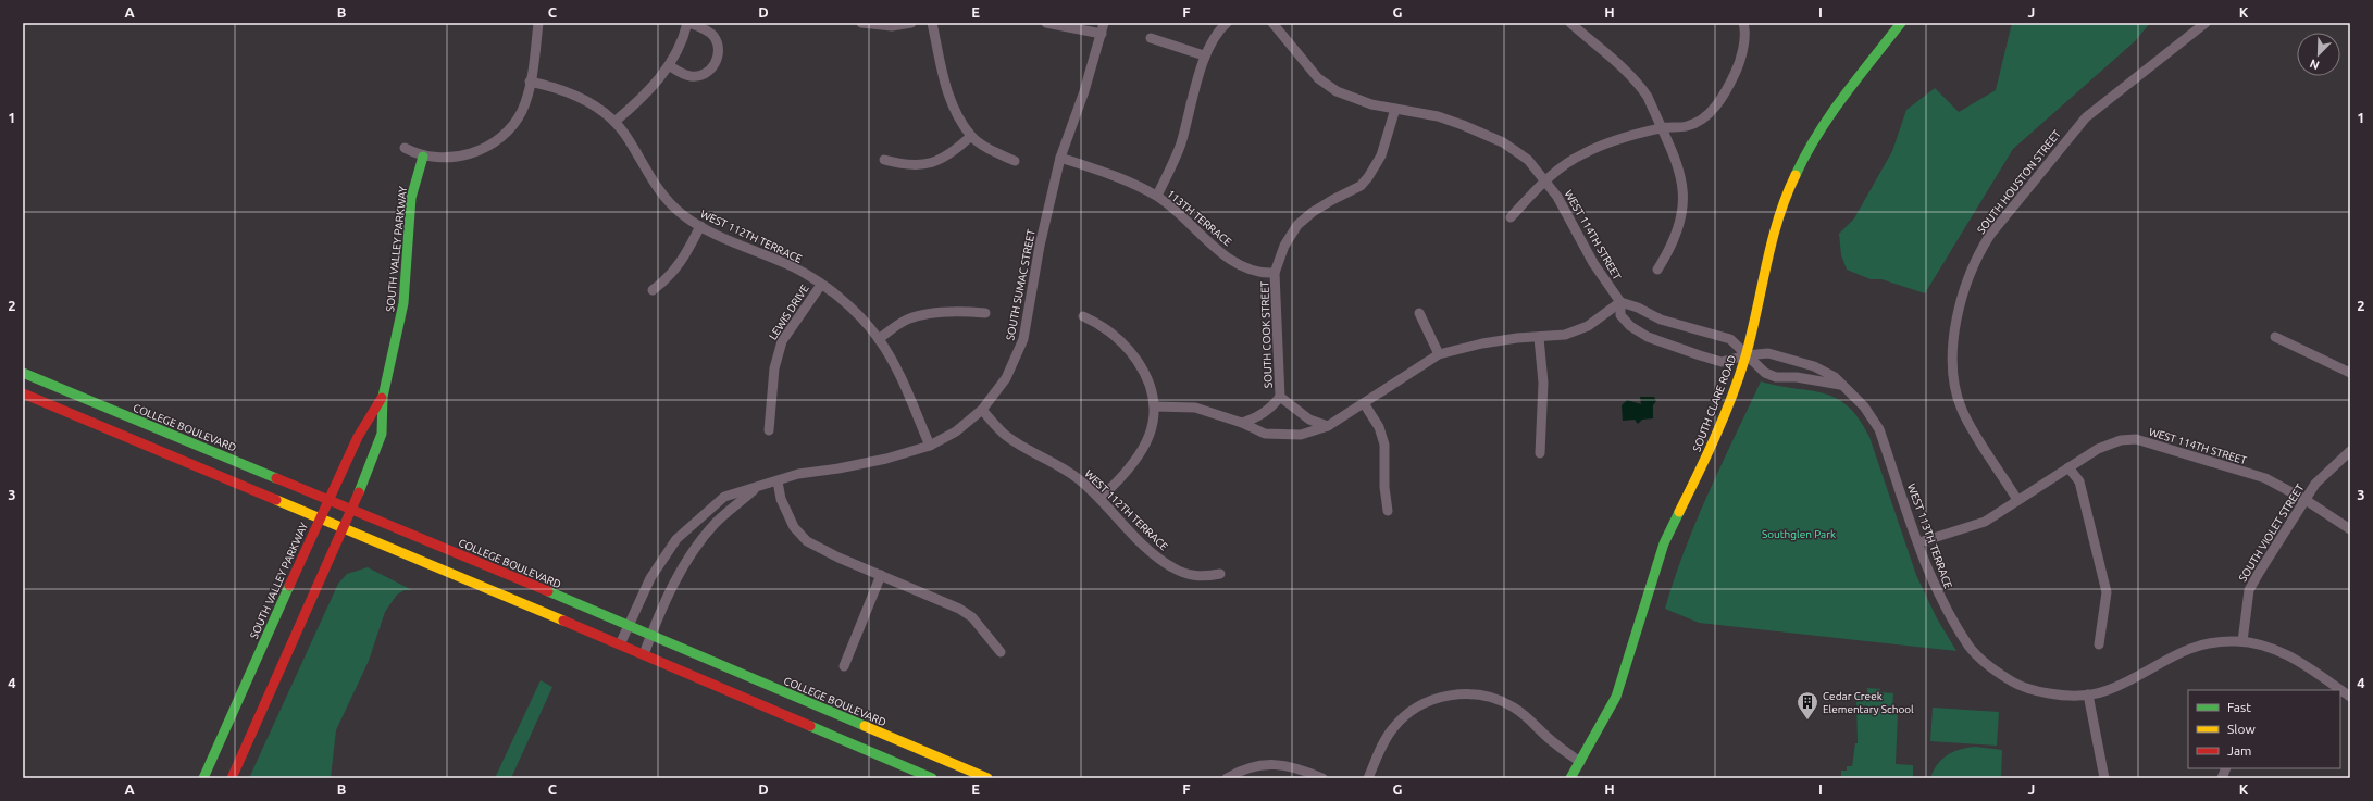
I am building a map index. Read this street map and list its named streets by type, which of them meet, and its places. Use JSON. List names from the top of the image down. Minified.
{"streets":{"street":["SOUTH HOUSTON STREET","113TH TERRACE","WEST 114TH STREET","WEST 112TH TERRACE","SOUTH VALLEY PARKWAY","SOUTH SUMAC STREET","LEWIS DRIVE","SOUTH COOK STREET","SOUTH CLARE ROAD","COLLEGE BOULEVARD","SOUTH VIOLET STREET","WEST 113TH TERRACE"]},"crossings":[["SOUTH HOUSTON STREET","WEST 114TH STREET"],["113TH TERRACE","SOUTH SUMAC STREET"],["113TH TERRACE","SOUTH COOK STREET"],["WEST 114TH STREET","SOUTH COOK STREET"],["WEST 114TH STREET","SOUTH CLARE ROAD"],["WEST 114TH STREET","SOUTH VIOLET STREET"],["WEST 114TH STREET","WEST 113TH TERRACE"],["WEST 112TH TERRACE","SOUTH SUMAC STREET"],["WEST 112TH TERRACE","LEWIS DRIVE"],["SOUTH VALLEY PARKWAY","COLLEGE BOULEVARD"],["SOUTH SUMAC STREET","COLLEGE BOULEVARD"],["SOUTH CLARE ROAD","WEST 113TH TERRACE"],["SOUTH VIOLET STREET","WEST 113TH TERRACE"]],"parks":["Southglen Park"],"places":{"building":["Cedar Creek Elementary School"]},"legend":["Fast","Slow","Jam"],"north":"bottom left","grid":{"columns":["A","B","C","D","E","F","G","H","I","J","K"],"rows":["1","2","3","4"]}}
